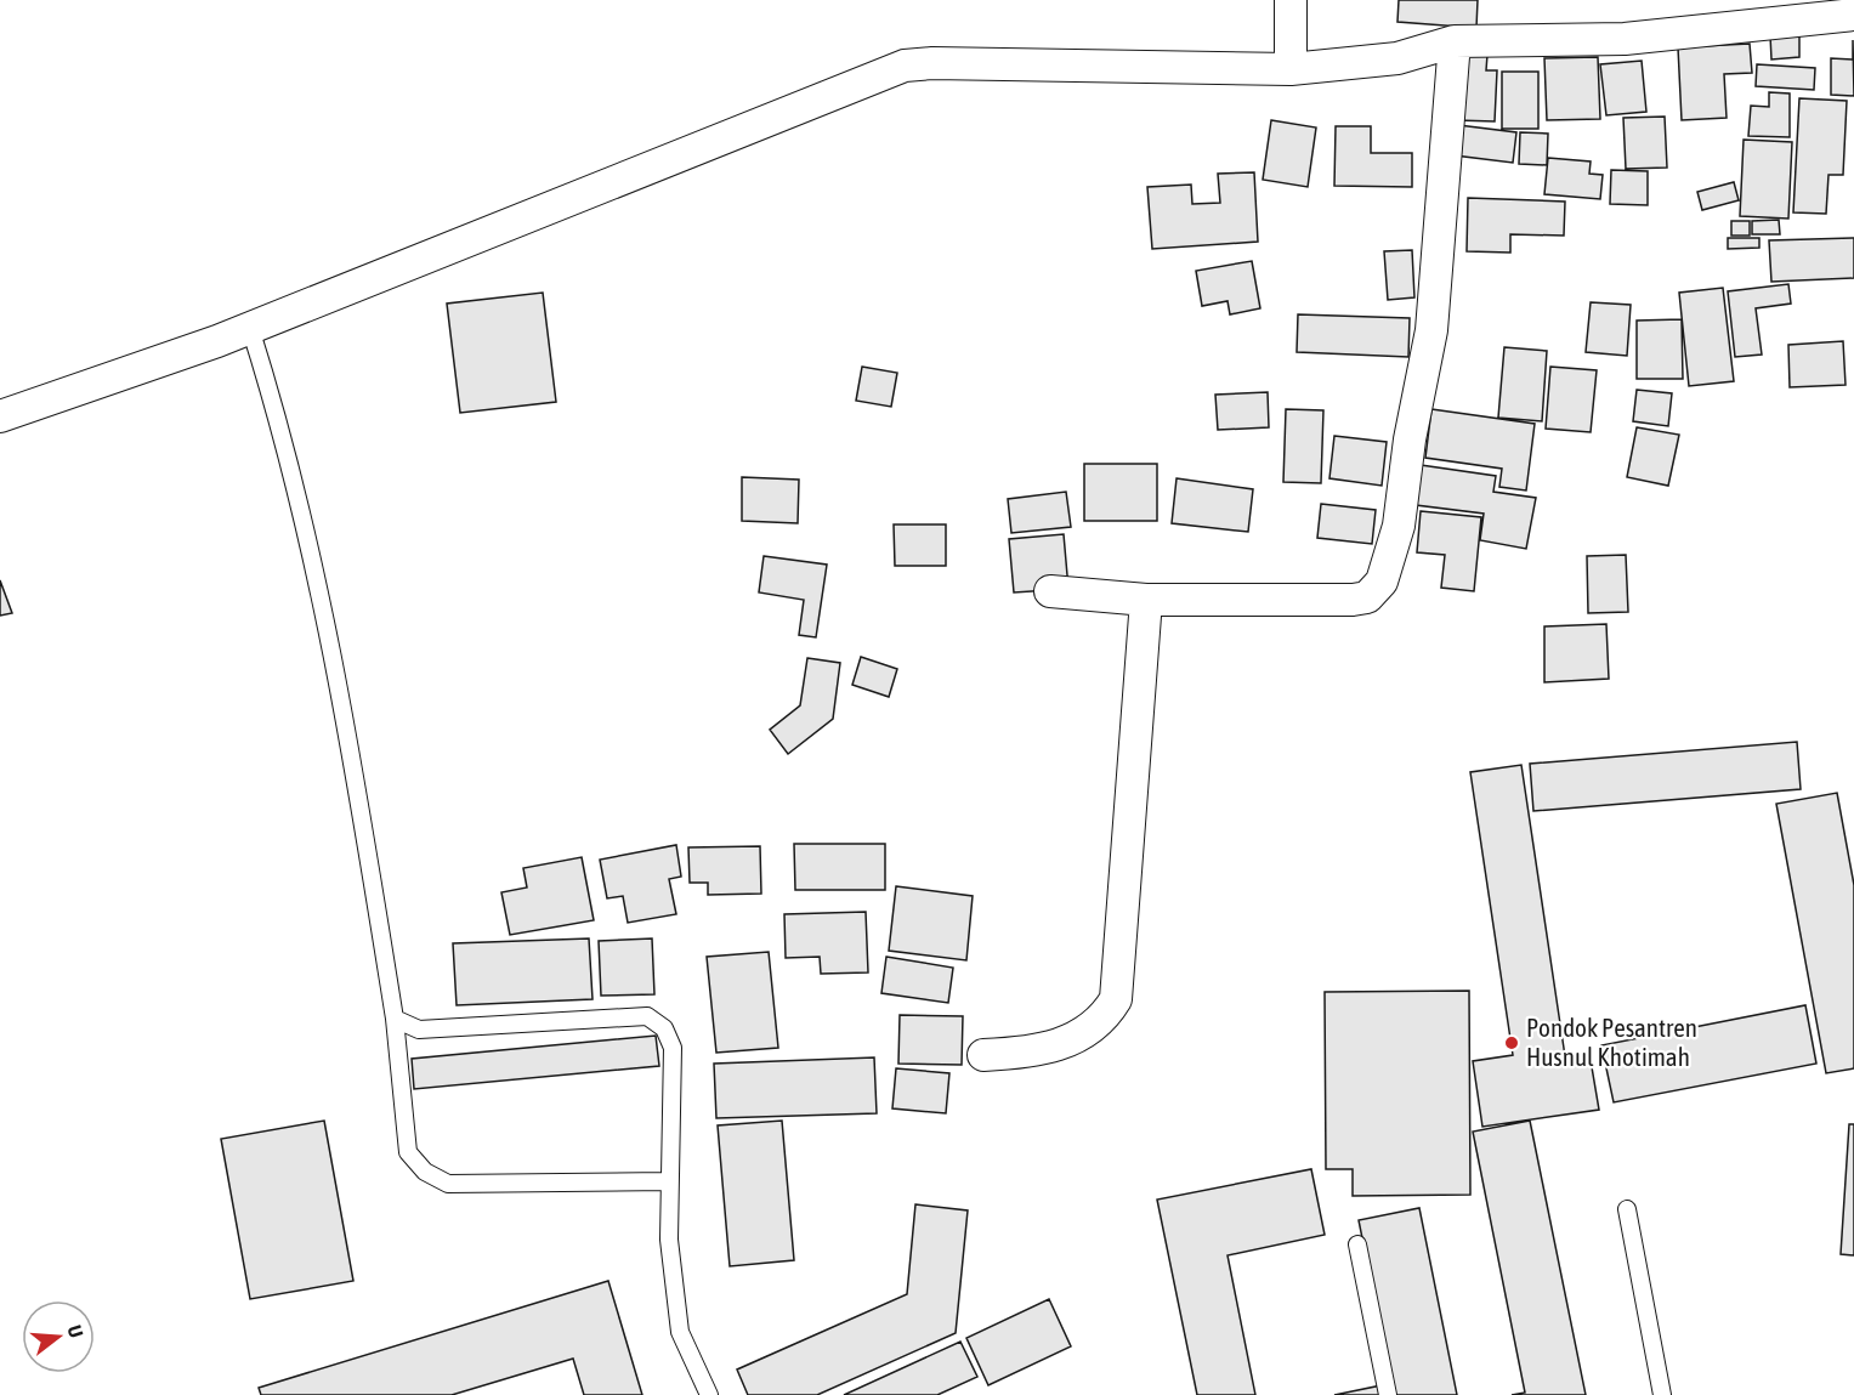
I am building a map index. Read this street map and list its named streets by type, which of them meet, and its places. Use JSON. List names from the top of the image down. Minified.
{"places":["Pondok Pesantren Husnul Khotimah"],"north":"right"}
